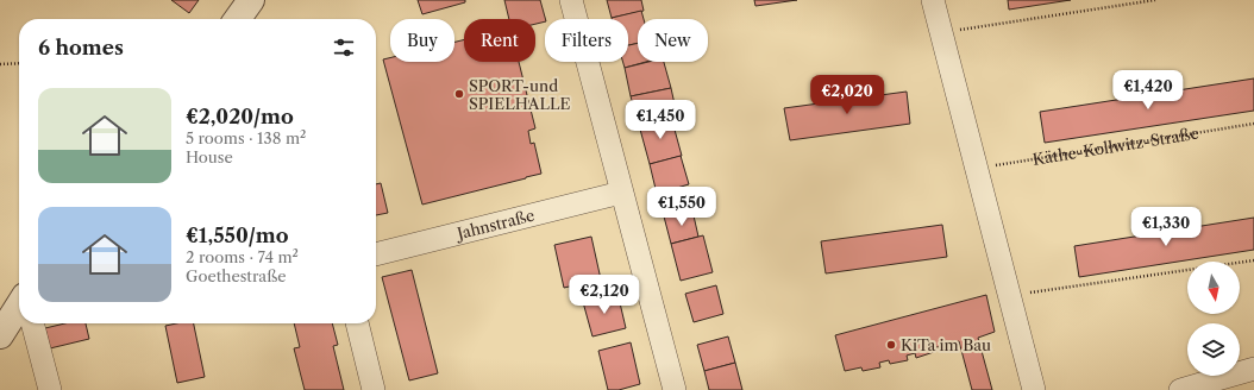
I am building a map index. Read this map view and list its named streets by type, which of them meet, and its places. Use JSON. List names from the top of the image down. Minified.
{"streets":{"street":["Jahnstraße"],"path":["Käthe-Kollwitz-Straße"]},"places":["SPORT-und SPIELHALLE","KiTa im Bau"],"north":"bottom","page":{"chip":["Buy","Rent","Filters","New"],"heading":"6 homes","price":["€1,420","€2,020","€1,450","€1,550","€1,330","€2,120"],"list":[{"name":"€2,020/mo","note":"5 rooms · 138 m² · House"},{"name":"€1,550/mo","note":"2 rooms · 74 m² · Goethestraße"}]}}
